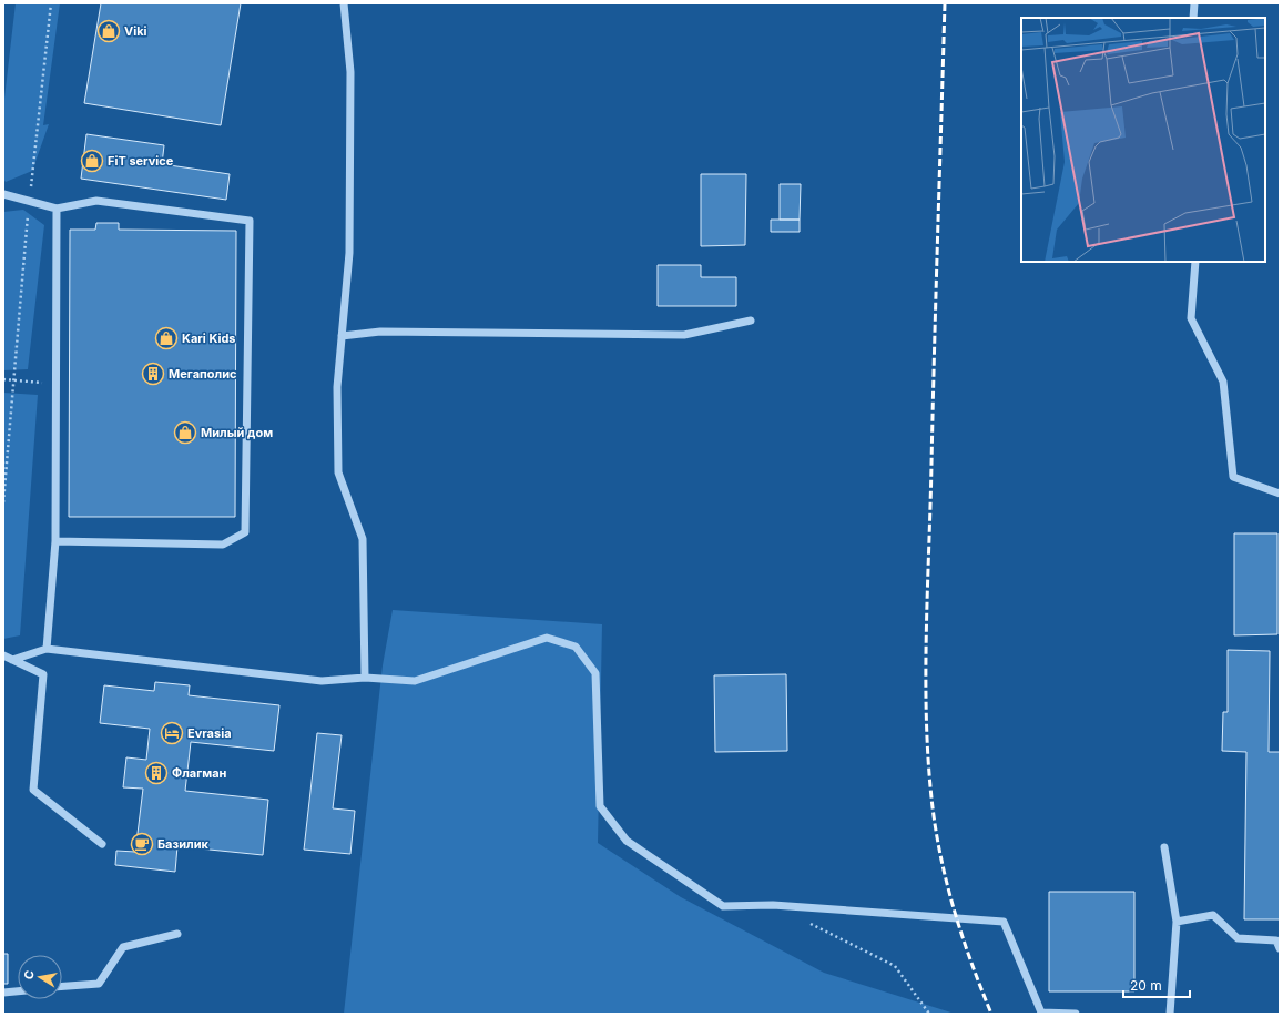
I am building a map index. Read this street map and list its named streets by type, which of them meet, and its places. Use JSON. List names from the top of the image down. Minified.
{"places":{"shop":["Viki","FiT service","Kari Kids","Милый дом"],"building":["Мегаполис","Флагман"],"hotel":["Evrasia"],"cafe":["Базилик"]},"scale_bar":"20 m","north":"left"}
